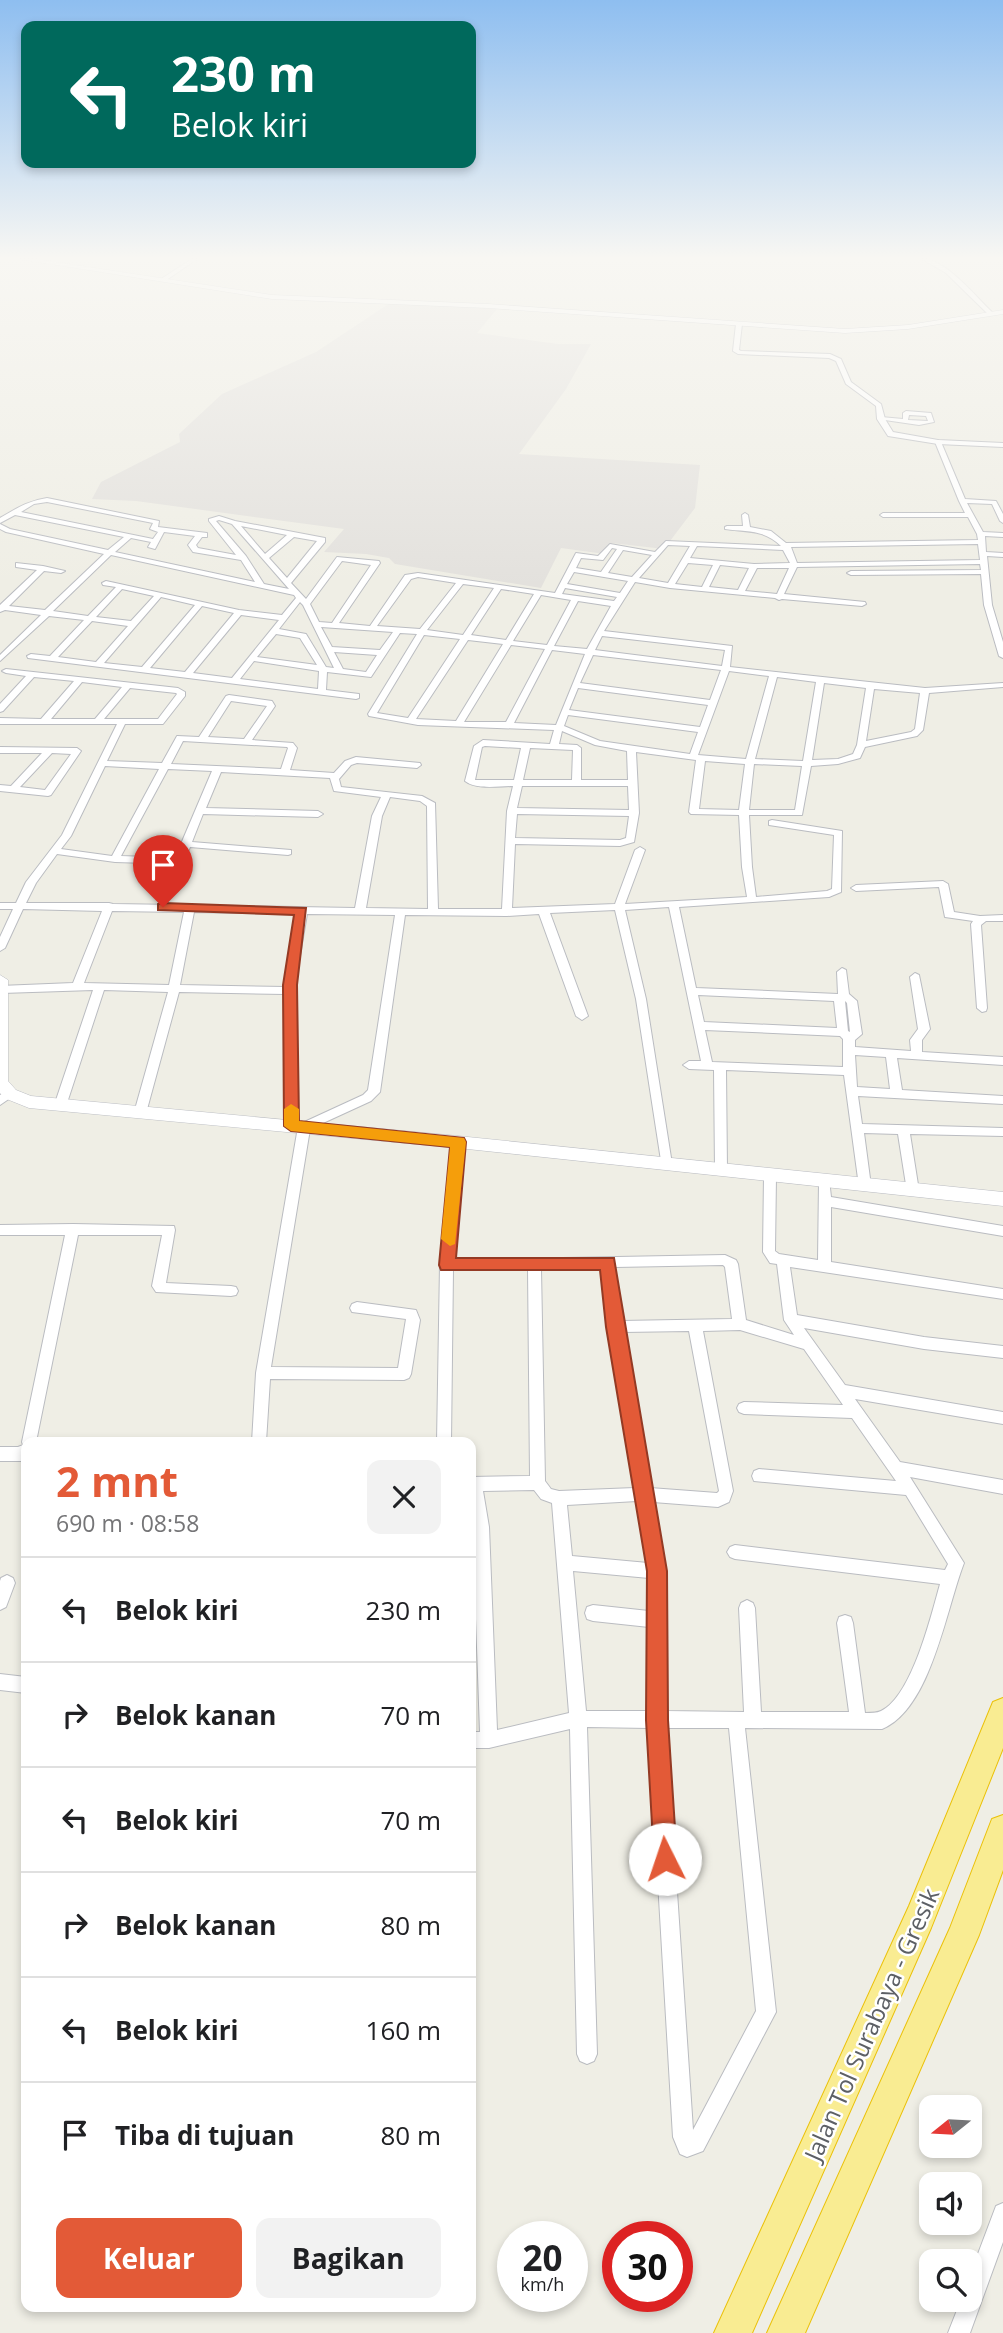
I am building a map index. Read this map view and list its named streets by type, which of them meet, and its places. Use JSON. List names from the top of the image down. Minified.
{"streets":{"highway":["Jalan Tol Surabaya - Gresik"]},"north":"left","page":{"turn":["230 m","Belok kiri"],"heading":["2 mnt","690 m · 08:58"],"list":[{"name":"Belok kiri","value":"230 m"},{"name":"Belok kanan","value":"70 m"},{"name":"Belok kiri","value":"70 m"},{"name":"Belok kanan","value":"80 m"},{"name":"Belok kiri","value":"160 m"},{"name":"Tiba di tujuan","value":"80 m"}],"buttons":["Keluar","Bagikan"],"speed":"20 km/h","limit":"30"}}
